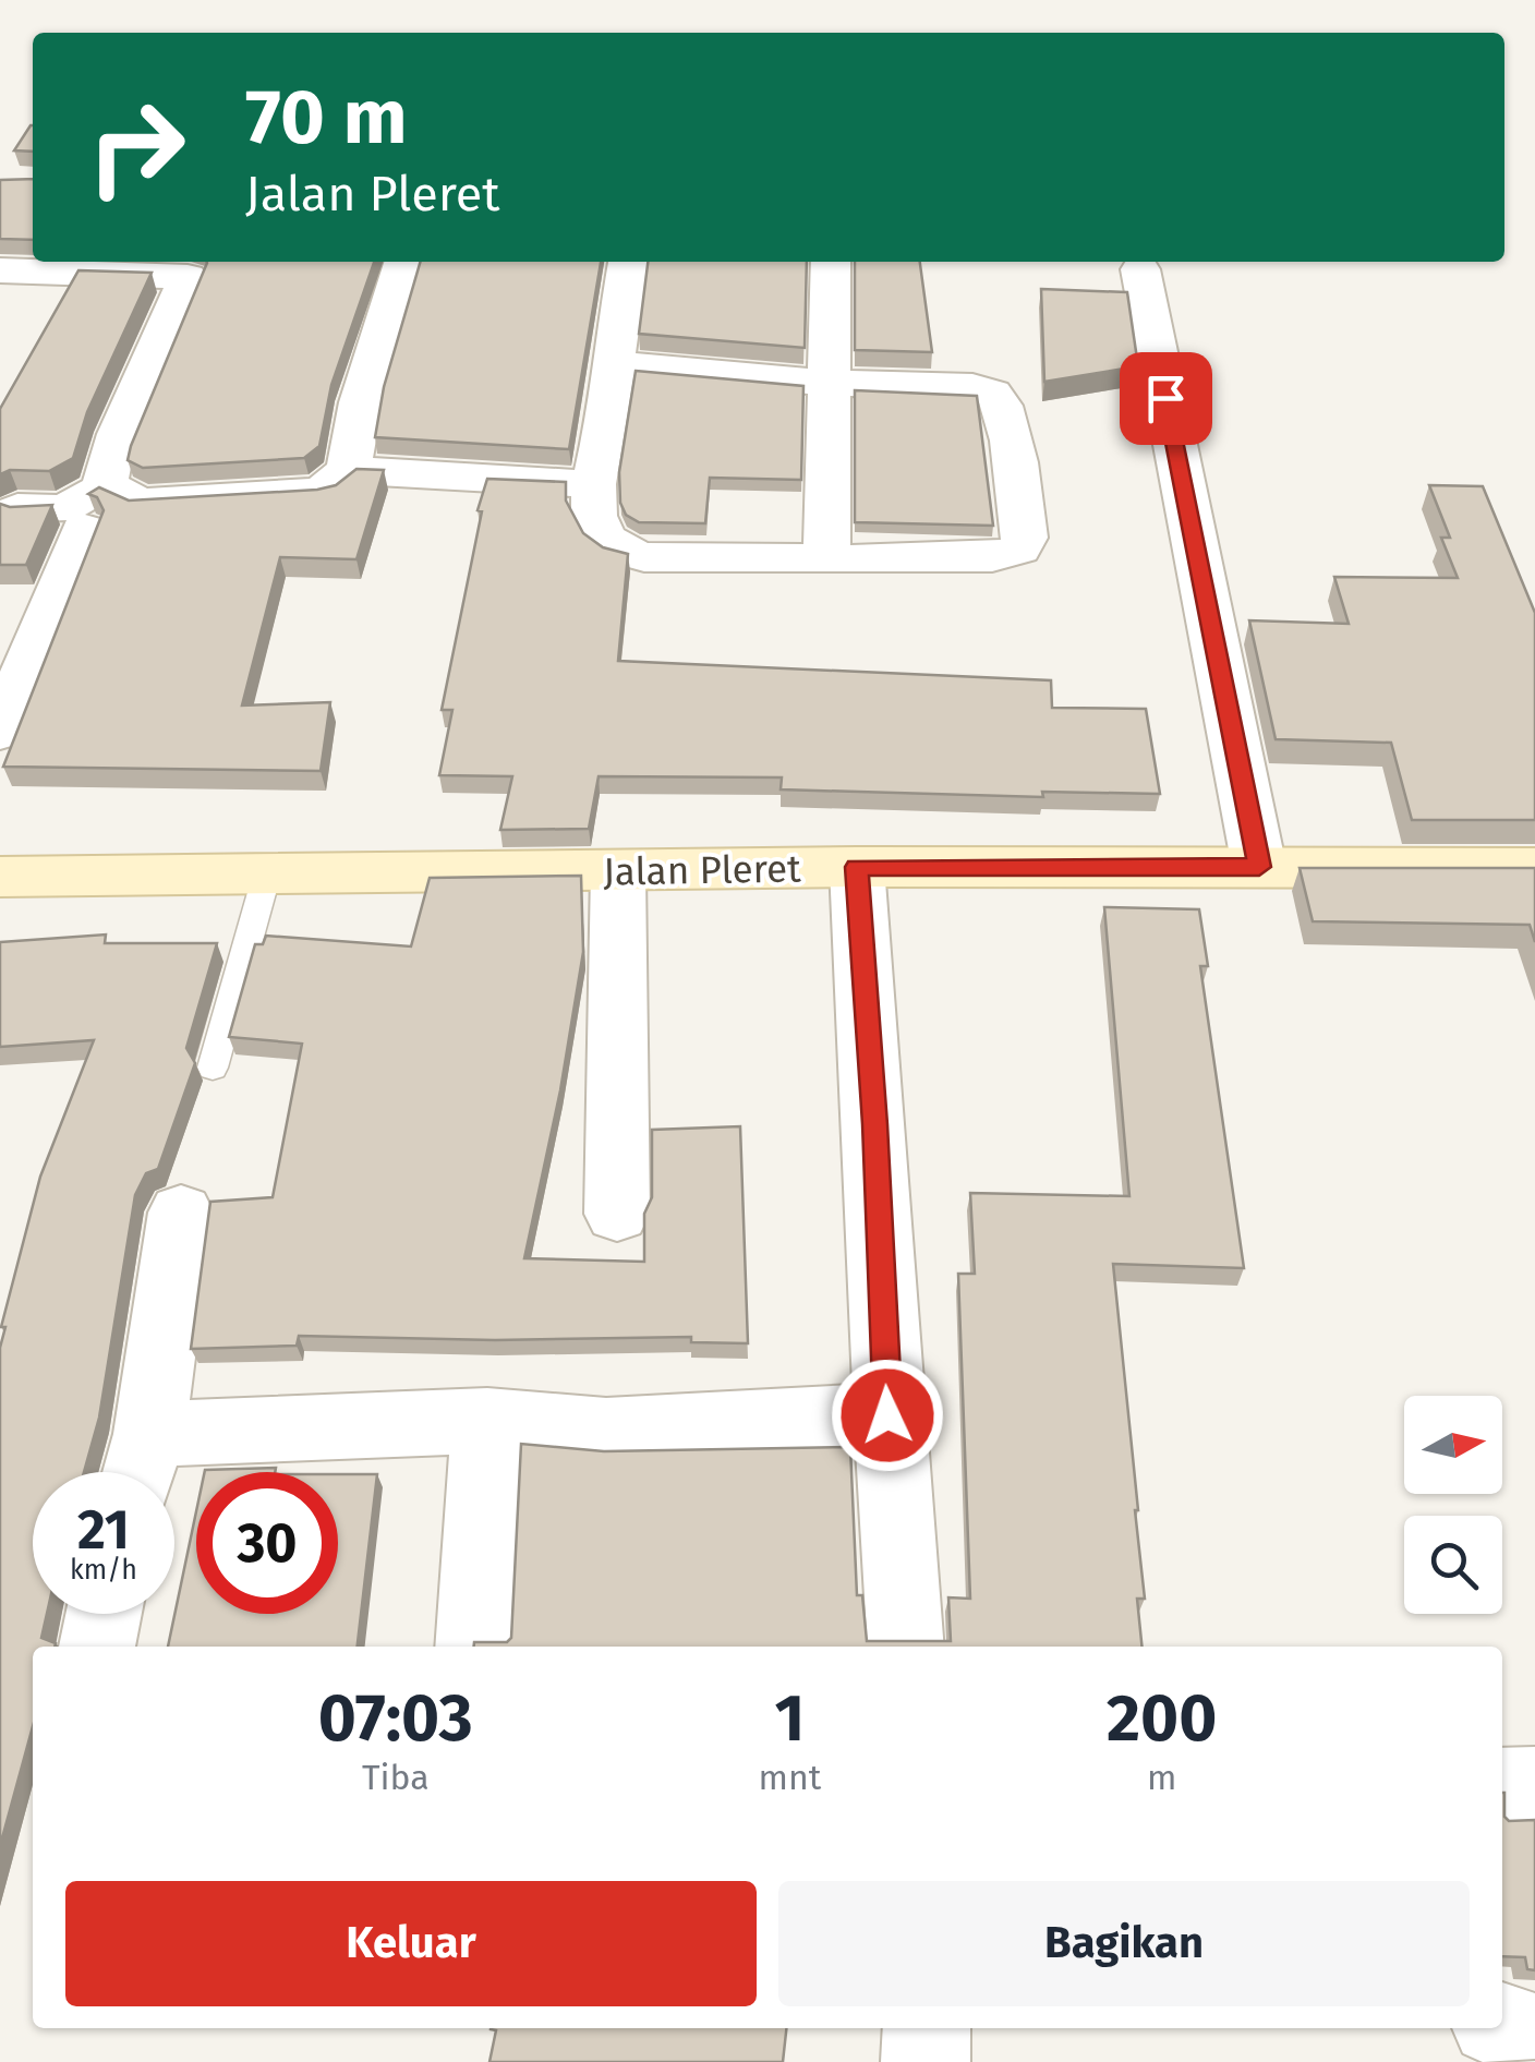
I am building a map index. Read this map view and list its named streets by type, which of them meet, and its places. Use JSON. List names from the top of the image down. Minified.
{"streets":{"main road":["Jalan Pleret"]},"north":"right","page":{"turn":["70 m","Jalan Pleret"],"speed":"21 km/h","limit":"30","eta":["07:03","Tiba","1","mnt","200","m"],"buttons":["Keluar","Bagikan"]}}
